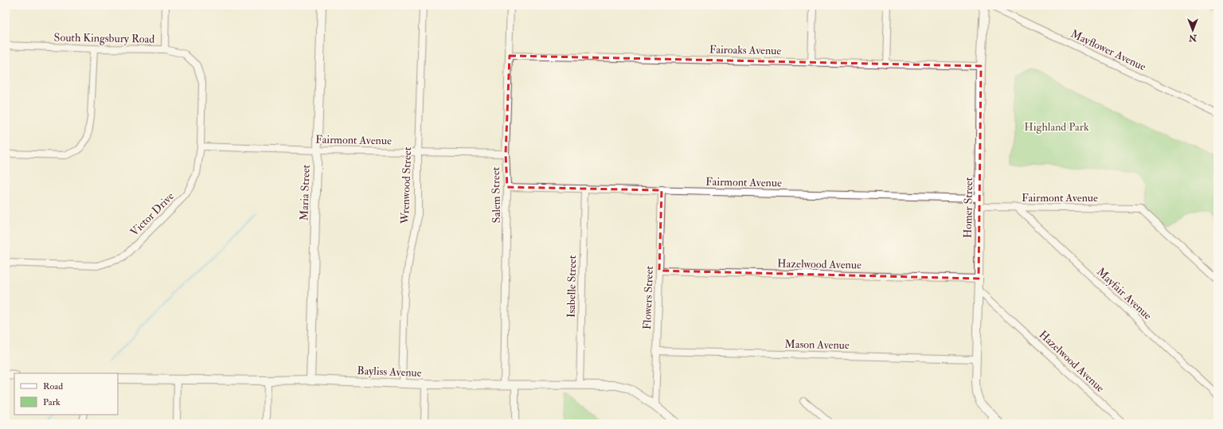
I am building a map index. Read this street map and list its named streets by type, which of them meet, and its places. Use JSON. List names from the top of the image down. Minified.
{"streets":{"street":["South Kingsbury Road","Fairoaks Avenue","Mayflower Avenue","Fairmont Avenue","Wrenwood Street","Maria Street","Salem Street","Homer Street","Victor Drive","Hazelwood Avenue","Isabelle Street","Mayfair Avenue","Flowers Street","Mason Avenue","Bayliss Avenue"]},"crossings":[["South Kingsbury Road","Victor Drive"],["Fairoaks Avenue","Salem Street"],["Fairoaks Avenue","Homer Street"],["Fairmont Avenue","Wrenwood Street"],["Fairmont Avenue","Maria Street"],["Fairmont Avenue","Salem Street"],["Fairmont Avenue","Homer Street"],["Fairmont Avenue","Victor Drive"],["Fairmont Avenue","Isabelle Street"],["Fairmont Avenue","Mayfair Avenue"],["Fairmont Avenue","Flowers Street"],["Wrenwood Street","Bayliss Avenue"],["Maria Street","Bayliss Avenue"],["Salem Street","Bayliss Avenue"],["Homer Street","Hazelwood Avenue"],["Homer Street","Mason Avenue"],["Hazelwood Avenue","Flowers Street"],["Isabelle Street","Bayliss Avenue"],["Flowers Street","Mason Avenue"],["Flowers Street","Bayliss Avenue"]],"parks":["Highland Park"],"legend":["Road","Park"],"north":"bottom"}
